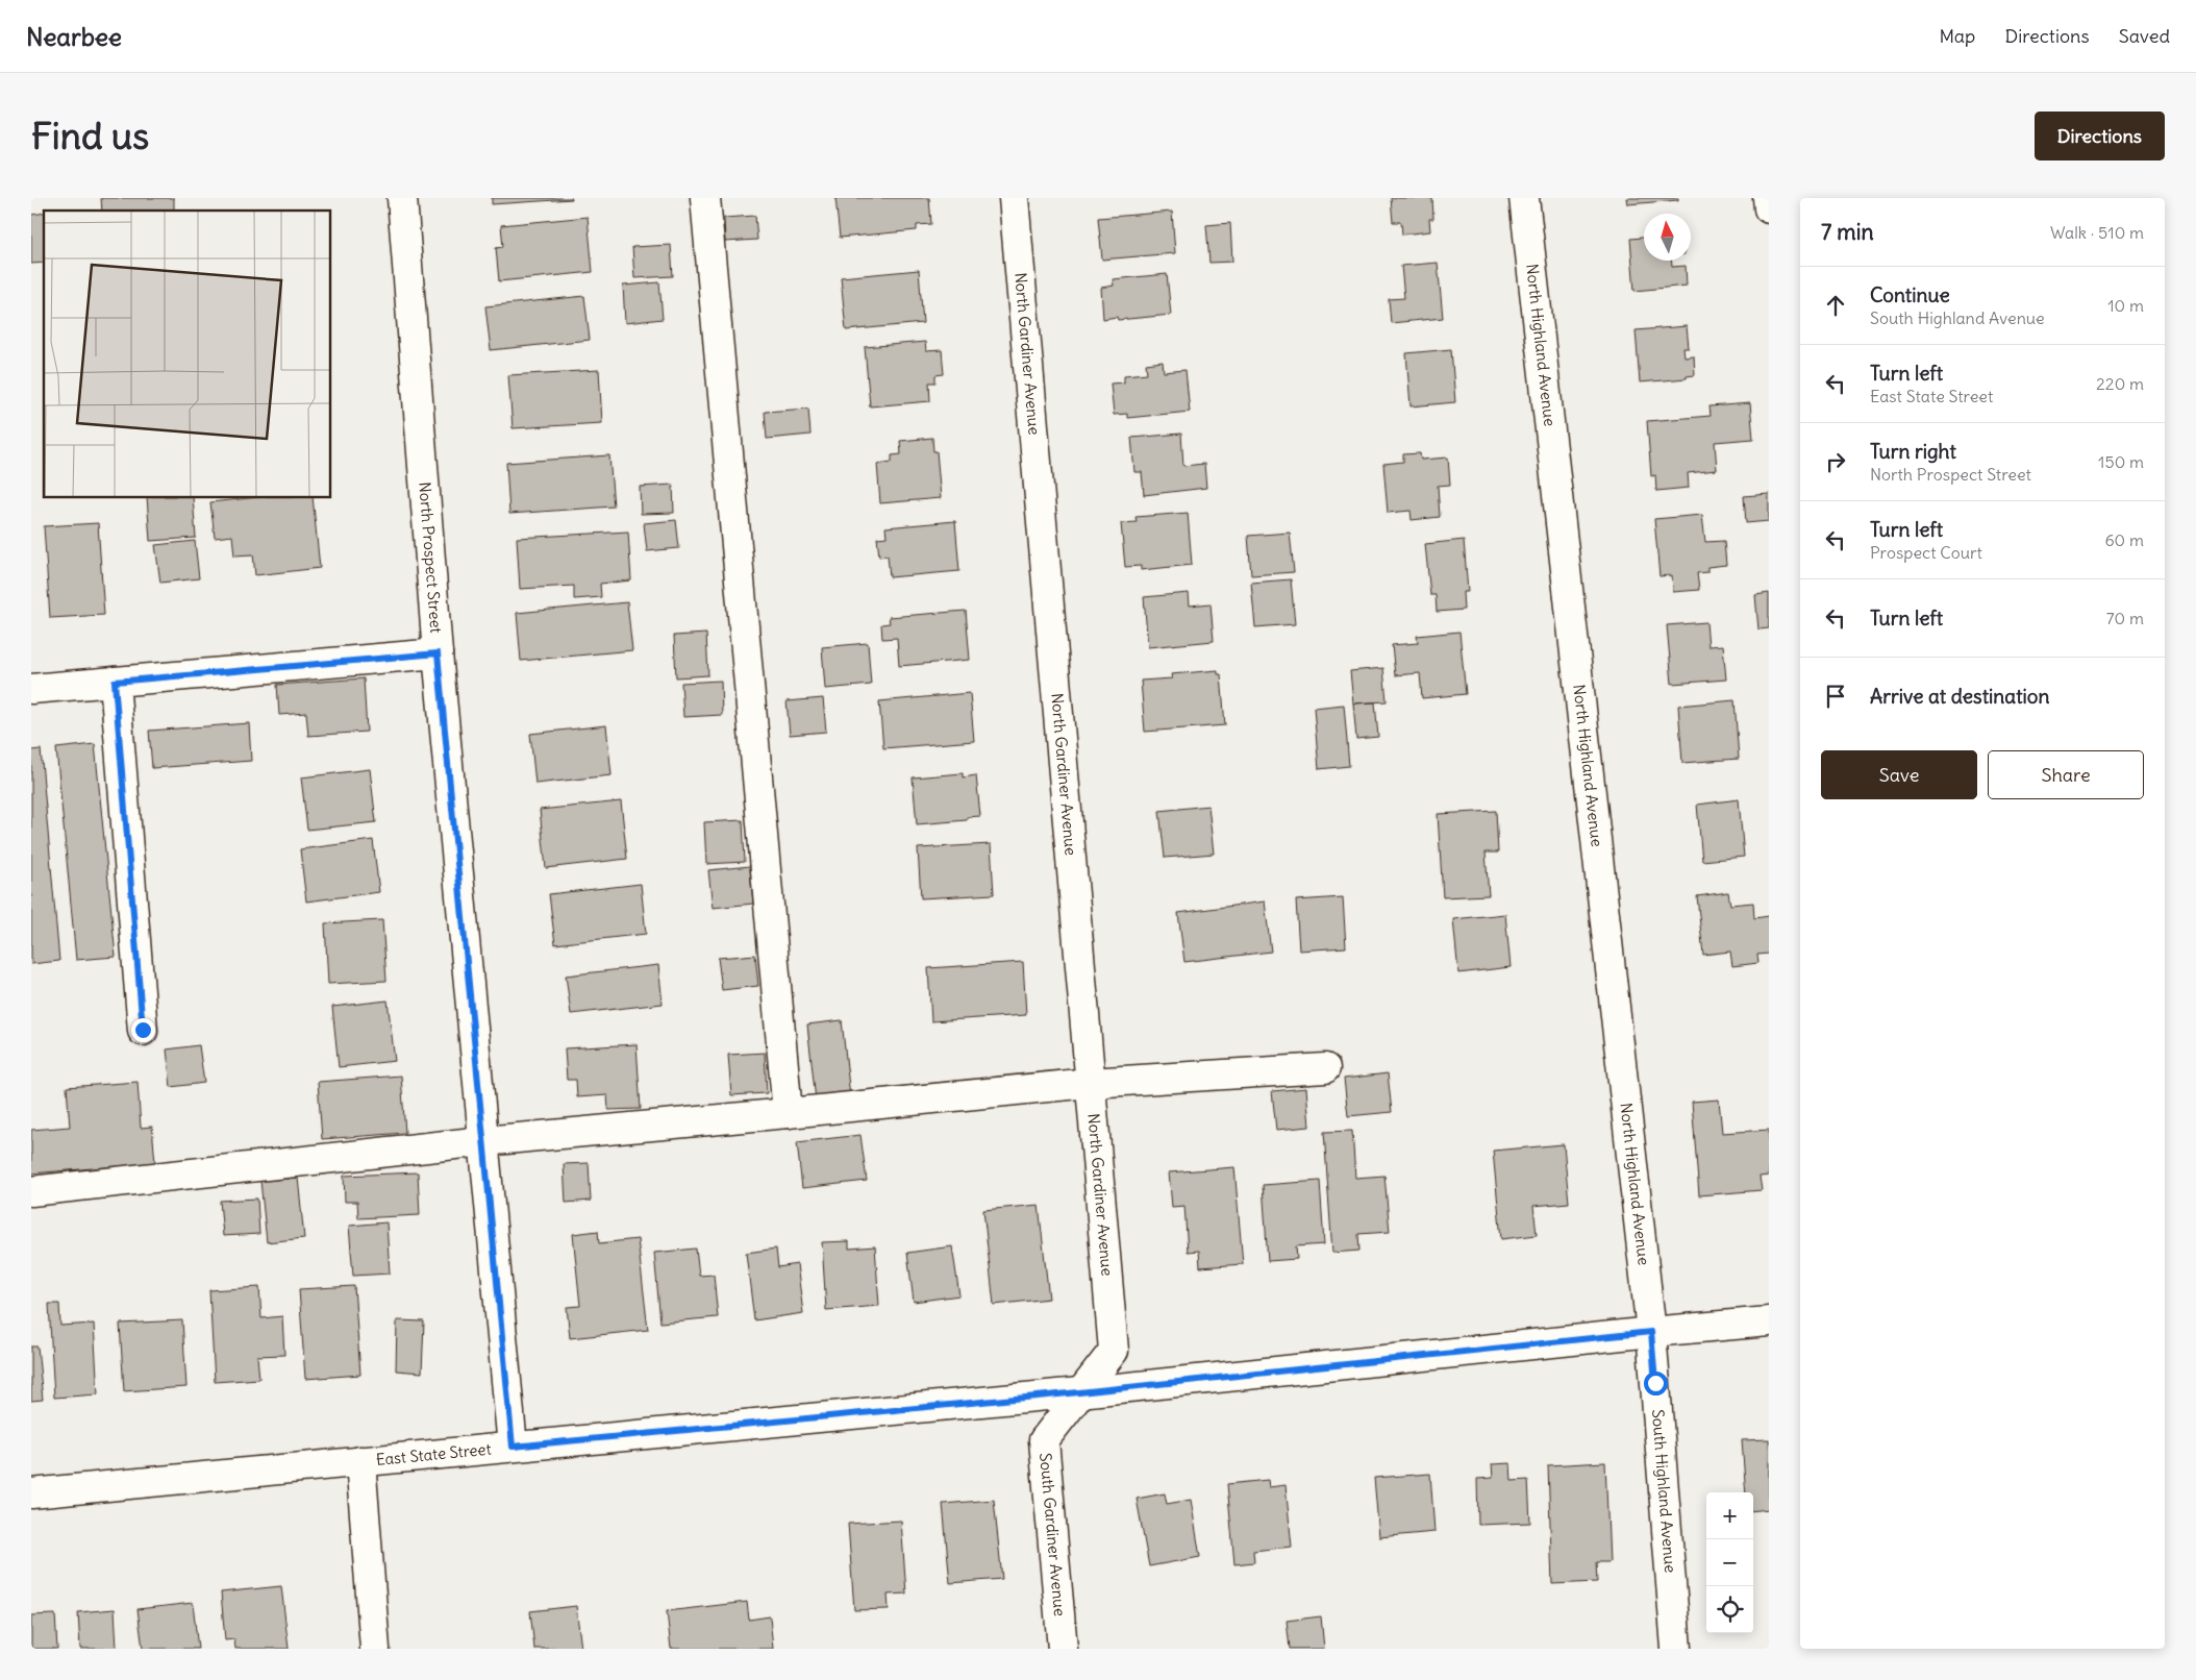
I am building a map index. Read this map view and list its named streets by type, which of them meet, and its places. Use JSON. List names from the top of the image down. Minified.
{"streets":{"street":["North Highland Avenue","North Gardiner Avenue","North Prospect Street","East State Street","South Highland Avenue","South Gardiner Avenue"]},"crossings":[["North Highland Avenue","East State Street"],["North Highland Avenue","South Highland Avenue"],["North Gardiner Avenue","South Gardiner Avenue"],["North Prospect Street","East State Street"],["East State Street","South Highland Avenue"],["East State Street","South Gardiner Avenue"]],"north":"top","page":{"header":"Nearbee","nav":["Map","Directions","Saved"],"buttons":["Directions",["Save","Share"]],"title":"Find us","heading":["7 min","Walk · 510 m"],"list":[["Continue","South Highland Avenue","10 m"],["Turn left","East State Street","220 m"],["Turn right","North Prospect Street","150 m"],["Turn left","Prospect Court","60 m"],["Turn left","70 m"],"Arrive at destination"],"map_buttons":["+","−"]}}
